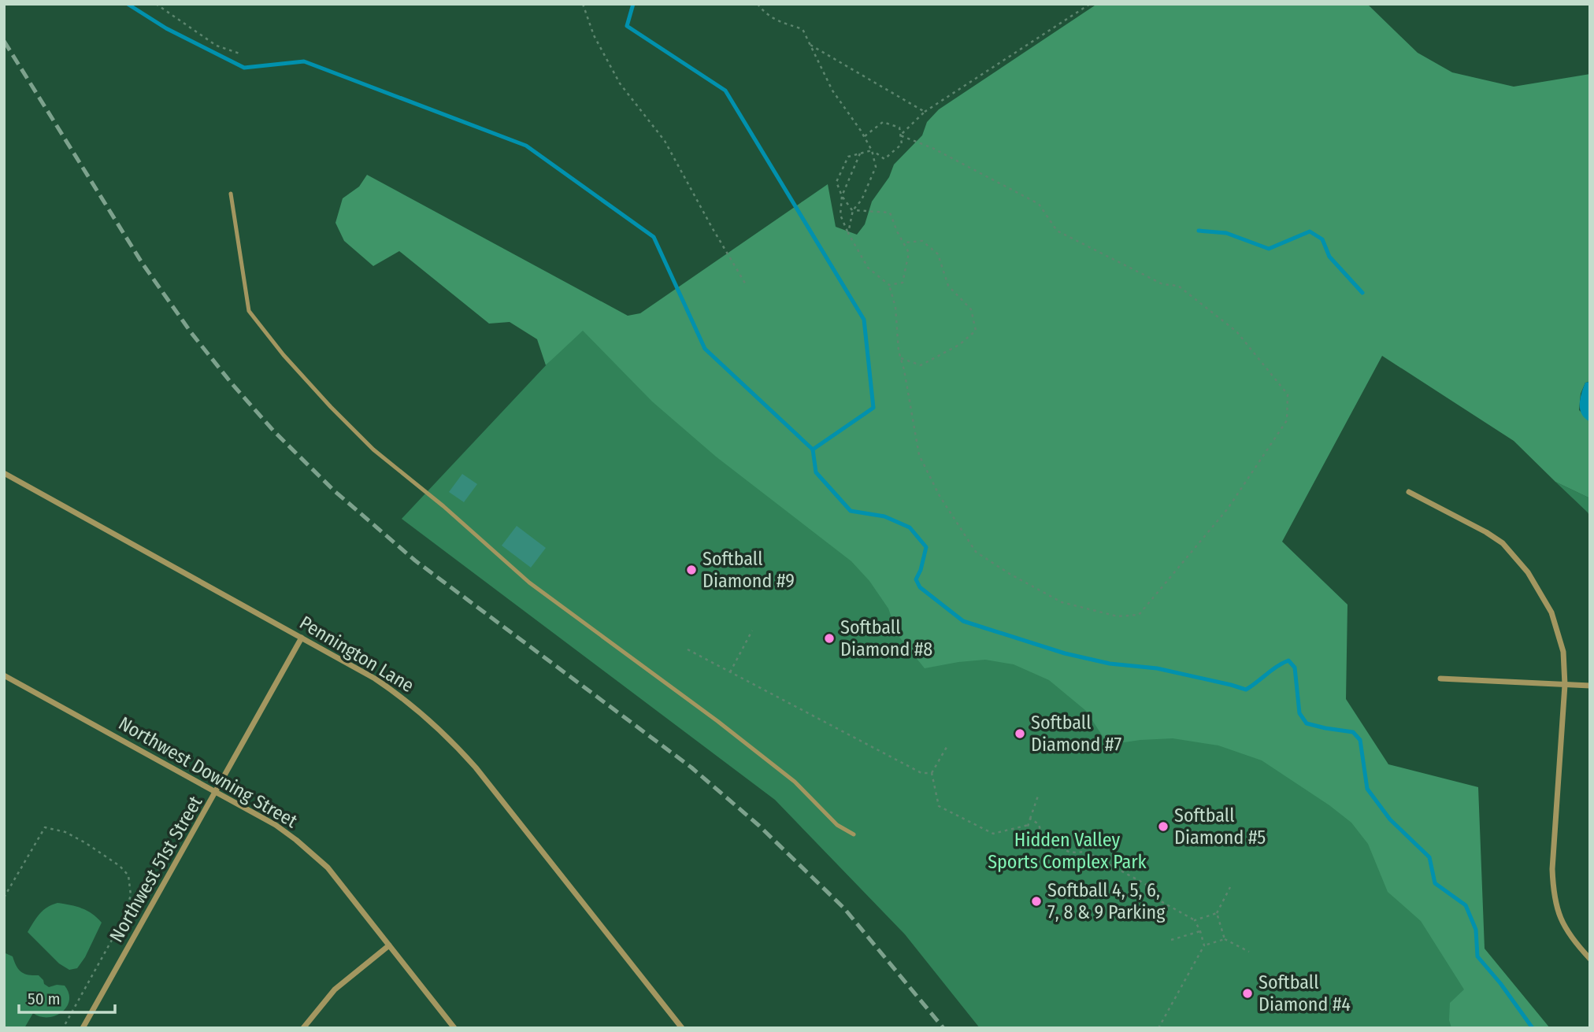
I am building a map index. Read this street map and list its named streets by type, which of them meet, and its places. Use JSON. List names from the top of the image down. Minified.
{"streets":{"street":["Pennington Lane","Northwest Downing Street","Northwest 51st Street"]},"crossings":[["Pennington Lane","Northwest 51st Street"],["Northwest Downing Street","Northwest 51st Street"]],"parks":["Hidden Valley Sports Complex Park"],"places":["Softball Diamond #9","Softball Diamond #8","Softball Diamond #7","Softball Diamond #5","Softball 4, 5, 6, 7, 8 & 9 Parking","Softball Diamond #4"],"scale_bar":"50 m"}
